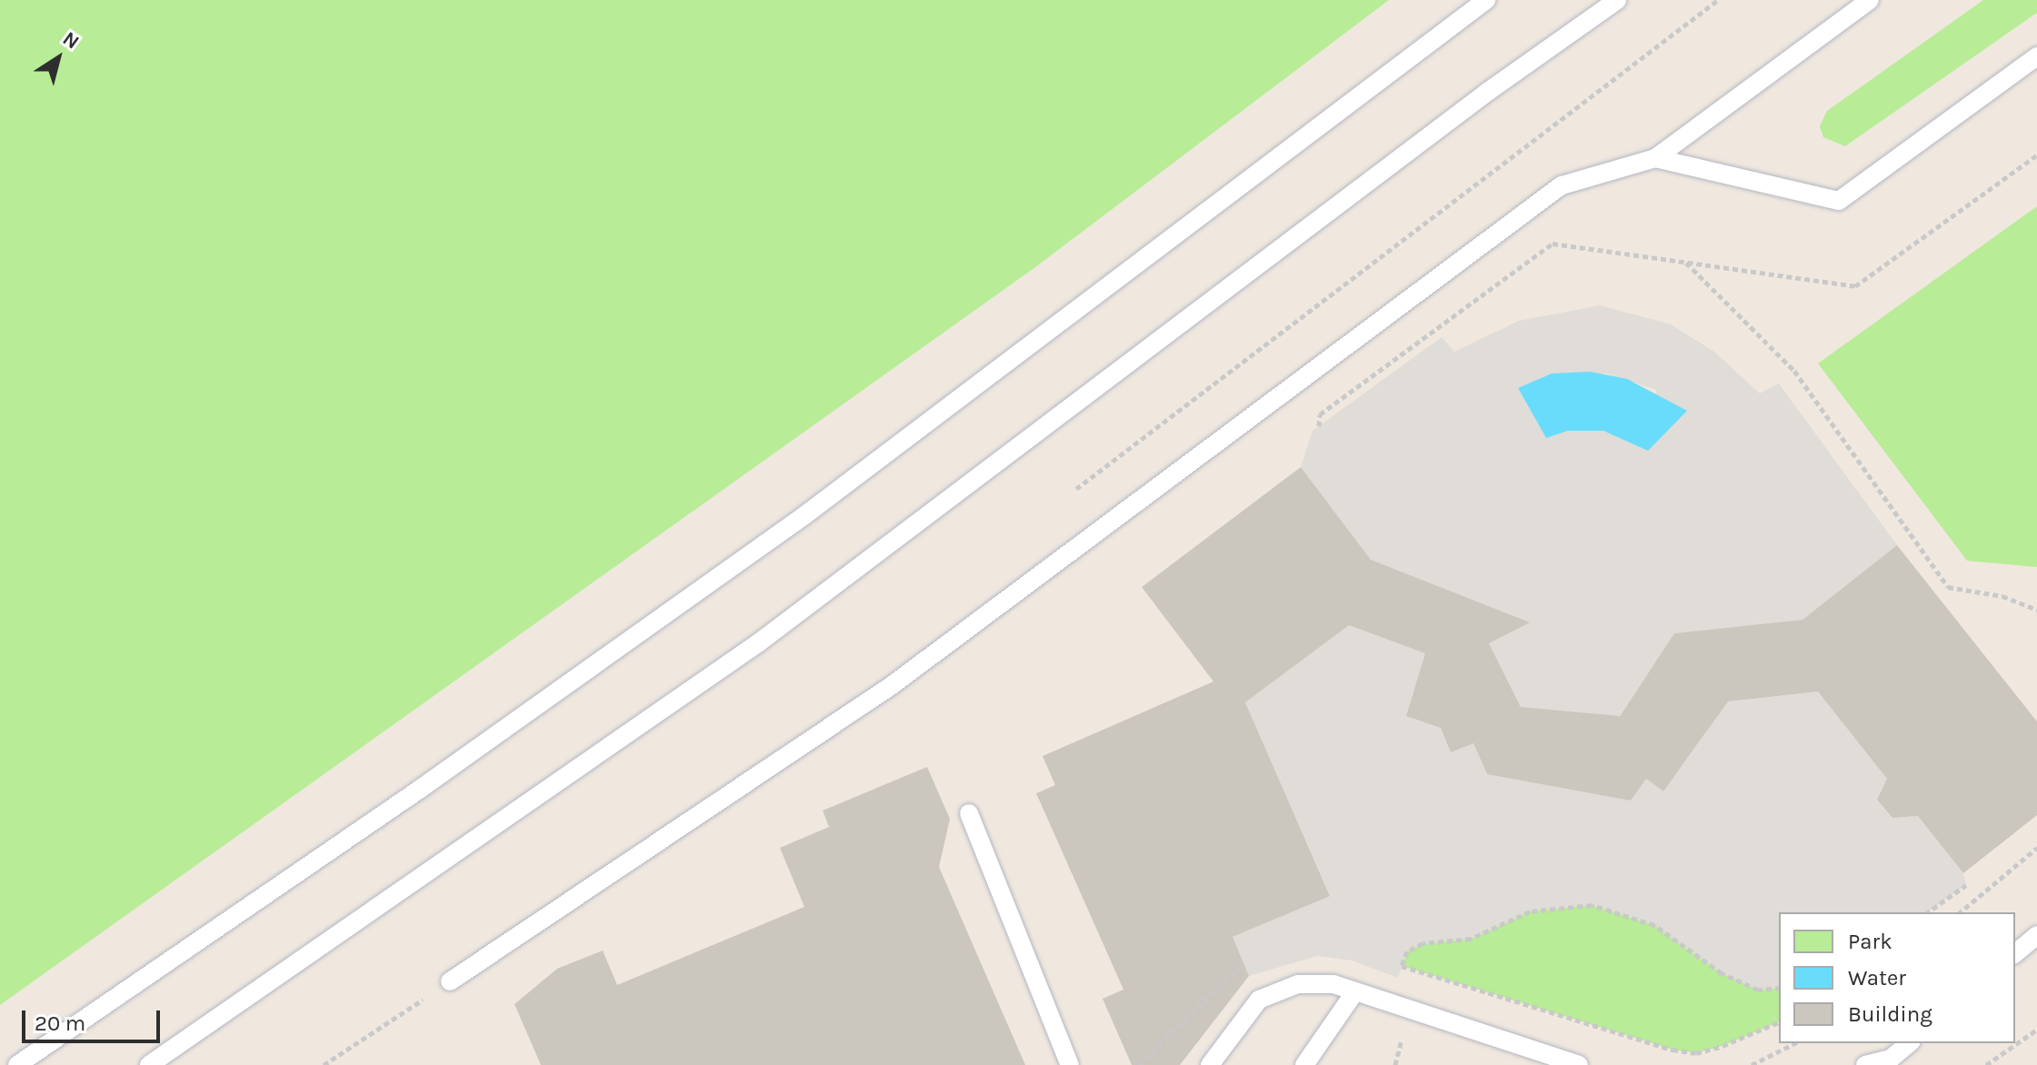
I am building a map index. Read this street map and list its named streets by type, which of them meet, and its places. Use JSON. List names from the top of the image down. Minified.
{"legend":["Park","Water","Building"],"scale_bar":"20 m","north":"top right"}
